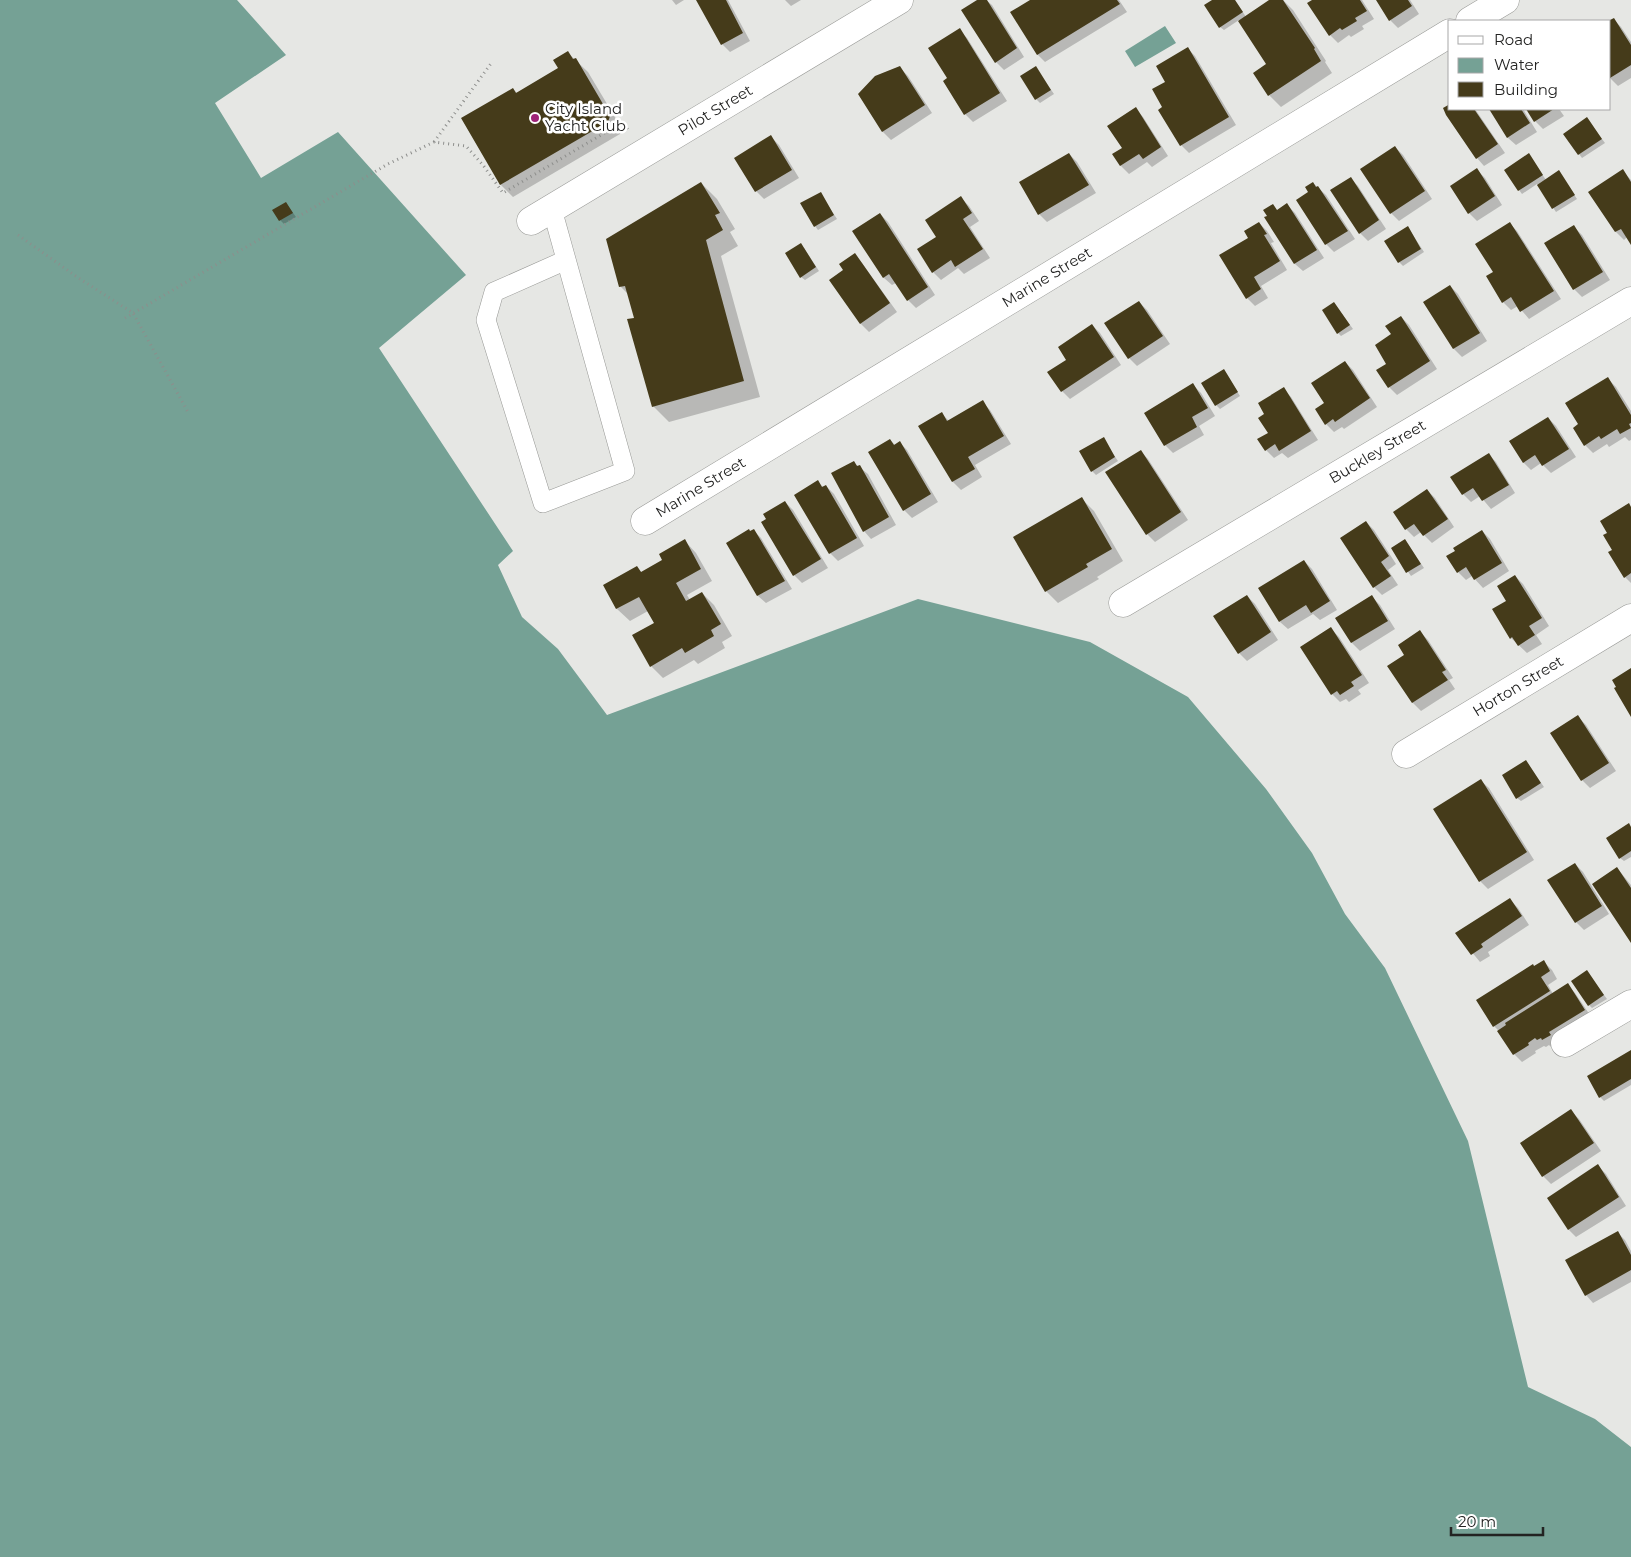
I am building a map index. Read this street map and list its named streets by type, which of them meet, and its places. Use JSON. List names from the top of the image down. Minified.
{"streets":{"street":["Pilot Street","Marine Street","Buckley Street","Horton Street"]},"places":["City Island Yacht Club"],"legend":["Road","Water","Building"],"scale_bar":"20 m"}
